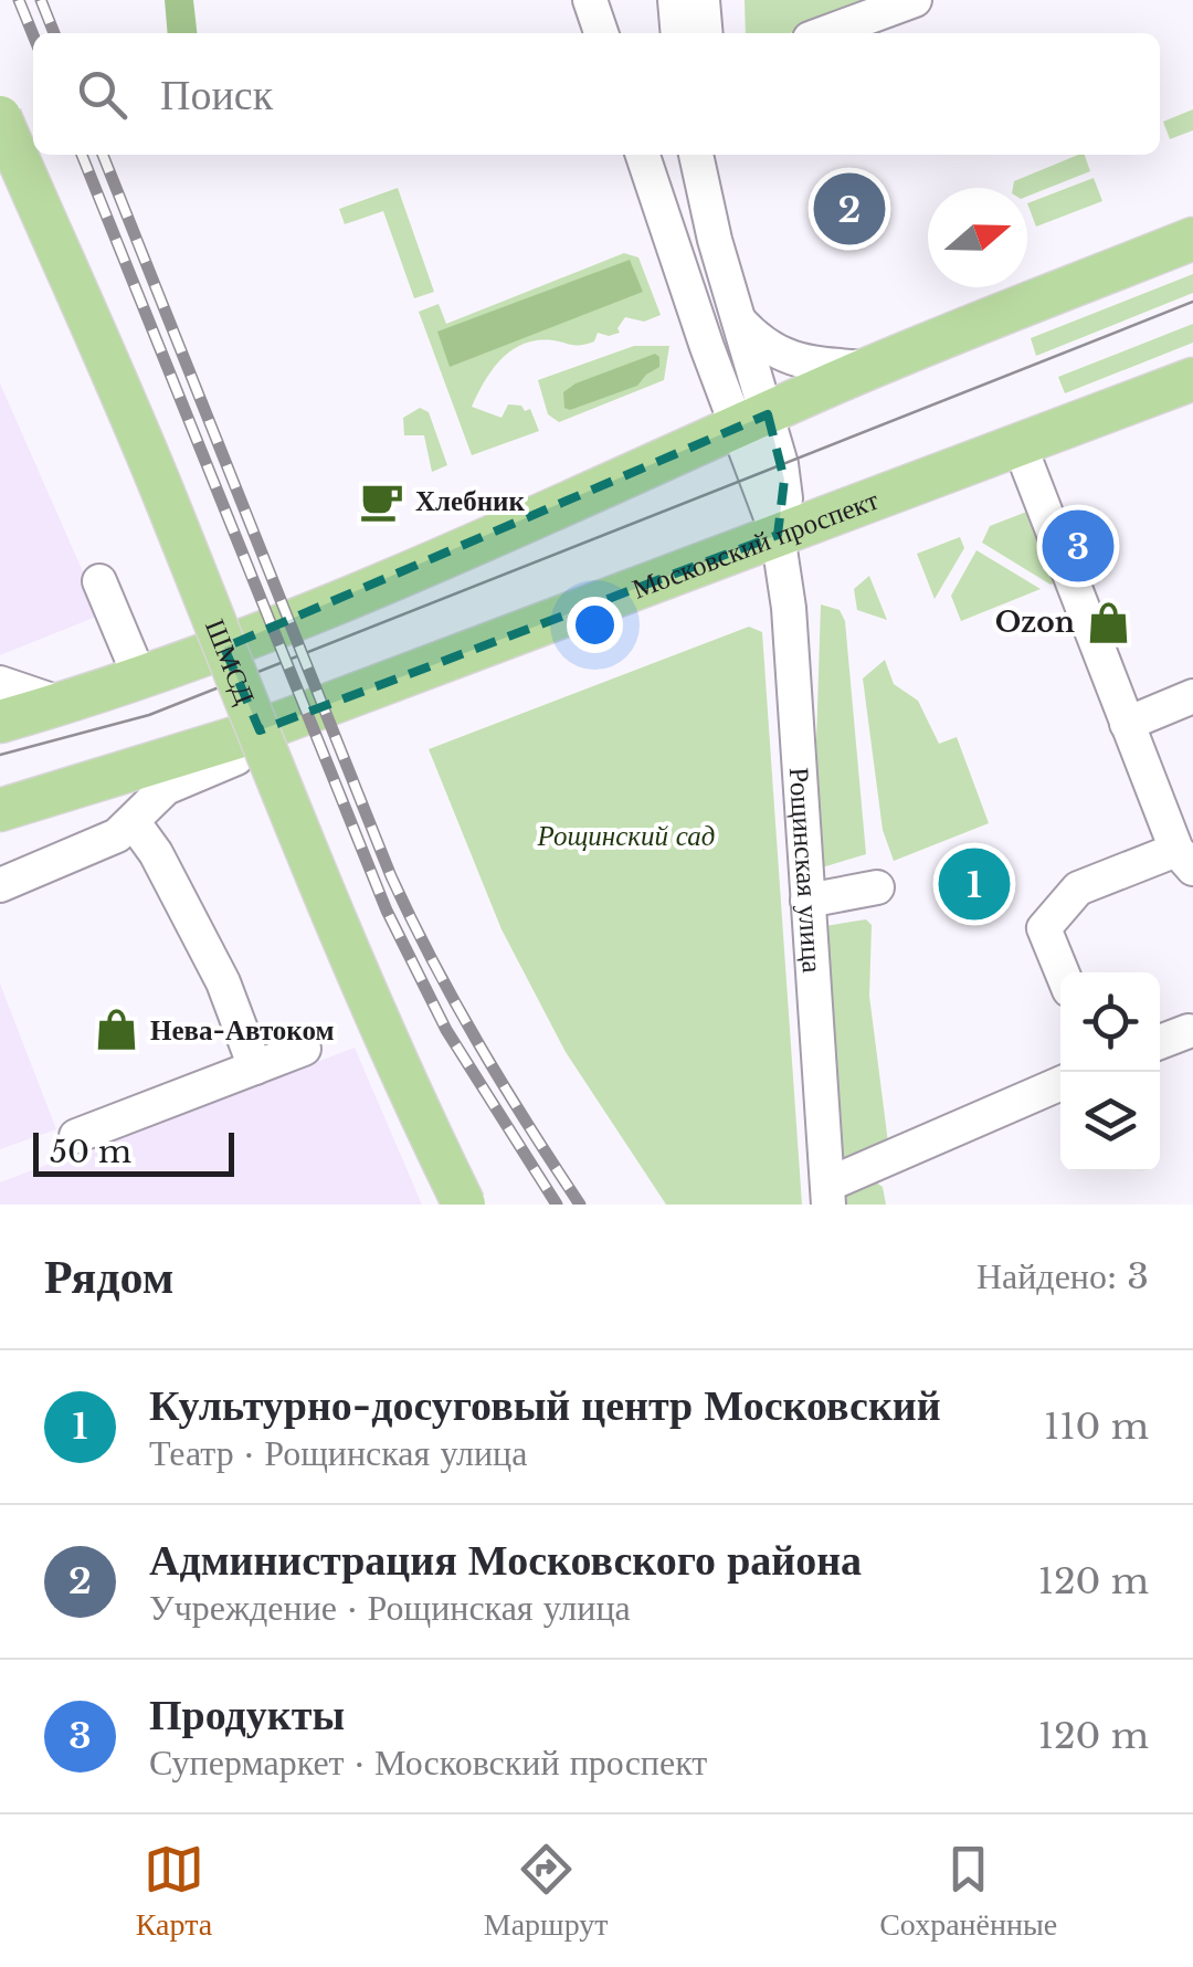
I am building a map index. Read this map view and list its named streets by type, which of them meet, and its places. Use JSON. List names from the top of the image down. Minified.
{"streets":{"main road":["Московский проспект","ШМСД"],"street":["Рощинская улица"]},"crossings":[["Московский проспект","Рощинская улица"]],"parks":["Рощинский сад"],"places":{"cafe":["Хлебник"],"shop":["Ozon","Нева-Автоком"]},"scale_bar":"50 m","north":"right","page":{"search":"Поиск","pins":["2","3","1"],"scale":"50 m","heading":["Рядом","Найдено: 3"],"list":[{"mark":"1","name":"Культурно-досуговый центр Московский","note":"Театр · Рощинская улица","value":"110 m"},{"mark":"2","name":"Администрация Московского района","note":"Учреждение · Рощинская улица","value":"120 m"},{"mark":"3","name":"Продукты","note":"Супермаркет · Московский проспект","value":"120 m"}],"nav":["Карта","Маршрут","Сохранённые"]}}
